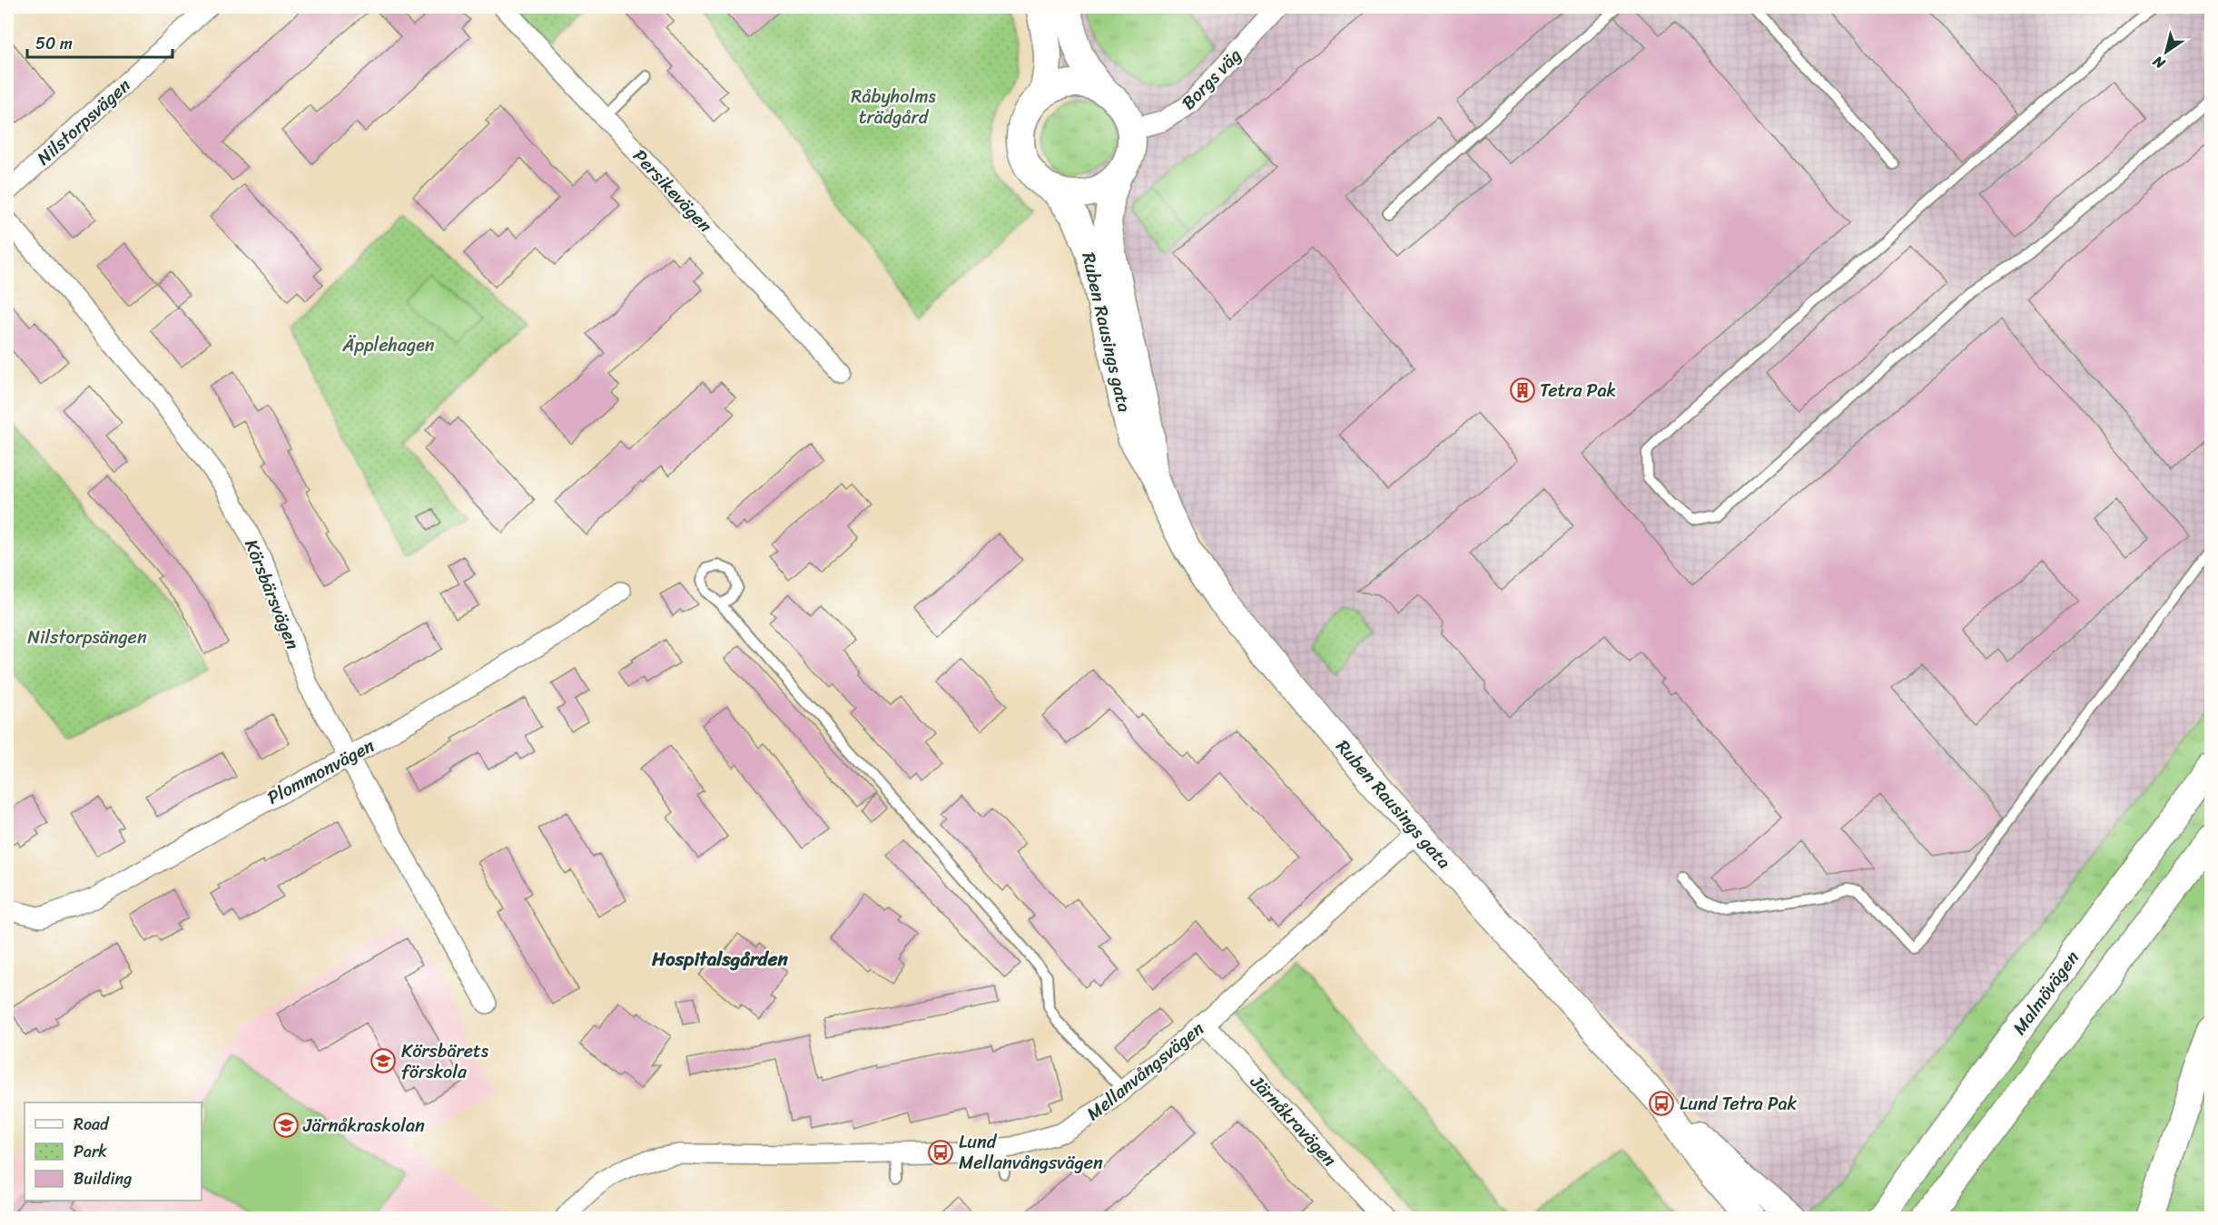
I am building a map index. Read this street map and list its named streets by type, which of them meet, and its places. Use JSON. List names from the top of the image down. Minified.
{"streets":{"main road":["Ruben Rausings gata","Malmövägen"],"street":["Borgs väg","Nilstorpsvägen","Persikevägen","Körsbärsvägen","Plommonvägen","Mellanvångsvägen","Järnåkravägen"]},"crossings":[["Borgs väg","Ruben Rausings gata"],["Ruben Rausings gata","Mellanvångsvägen"],["Körsbärsvägen","Plommonvägen"],["Mellanvångsvägen","Järnåkravägen"]],"districts":["Hospitalsgården"],"parks":["Råbyholms trädgård","Äpplehagen","Nilstorpsängen"],"places":{"building":["Tetra Pak"],"school or university":["Körsbärets förskola","Järnåkraskolan"],"bus stop":["Lund Tetra Pak","Lund Mellanvångsvägen"]},"legend":["Road","Park","Building"],"scale_bar":"50 m","north":"bottom left"}
